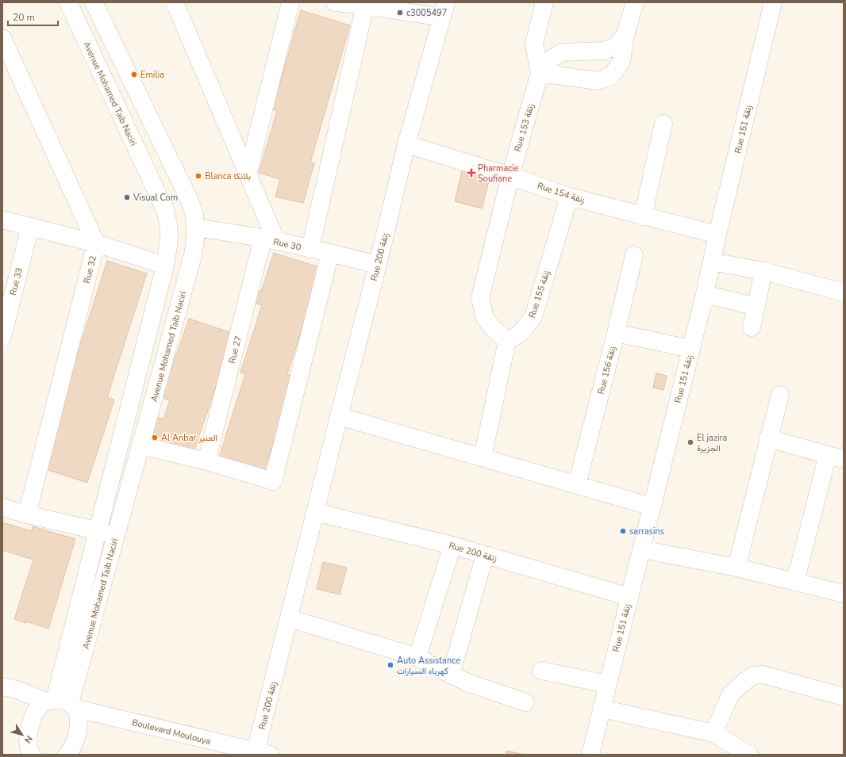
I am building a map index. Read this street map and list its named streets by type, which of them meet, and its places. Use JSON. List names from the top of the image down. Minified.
{"streets":{"street":["Avenue Mohamed Taib Naciri","Rue 153 زنقة","Rue 151 زنقة","Rue 154 زنقة","Rue 30","Rue 200 زنقة","Rue 32","Rue 33","Rue 155 زنقة","Rue 27","Rue 156 زنقة","Boulevard Moulouya"]},"crossings":[["Avenue Mohamed Taib Naciri","Rue 30"],["Avenue Mohamed Taib Naciri","Boulevard Moulouya"],["Rue 153 زنقة","Rue 154 زنقة"],["Rue 153 زنقة","Rue 155 زنقة"],["Rue 151 زنقة","Rue 154 زنقة"],["Rue 151 زنقة","Rue 200 زنقة"],["Rue 154 زنقة","Rue 200 زنقة"],["Rue 154 زنقة","Rue 155 زنقة"],["Rue 30","Rue 200 زنقة"],["Rue 30","Rue 27"],["Rue 200 زنقة","Boulevard Moulouya"]],"places":{"other":["c3005497","Emilia","Blanca بلانكا","Visual Com","Al Anbar العنبر","El jazira الجزيرة","sarrasins","Auto Assistance كهرباء السيارات"],"health":["Pharmacie Soufiane"]},"scale_bar":"20 m","north":"bottom right"}
